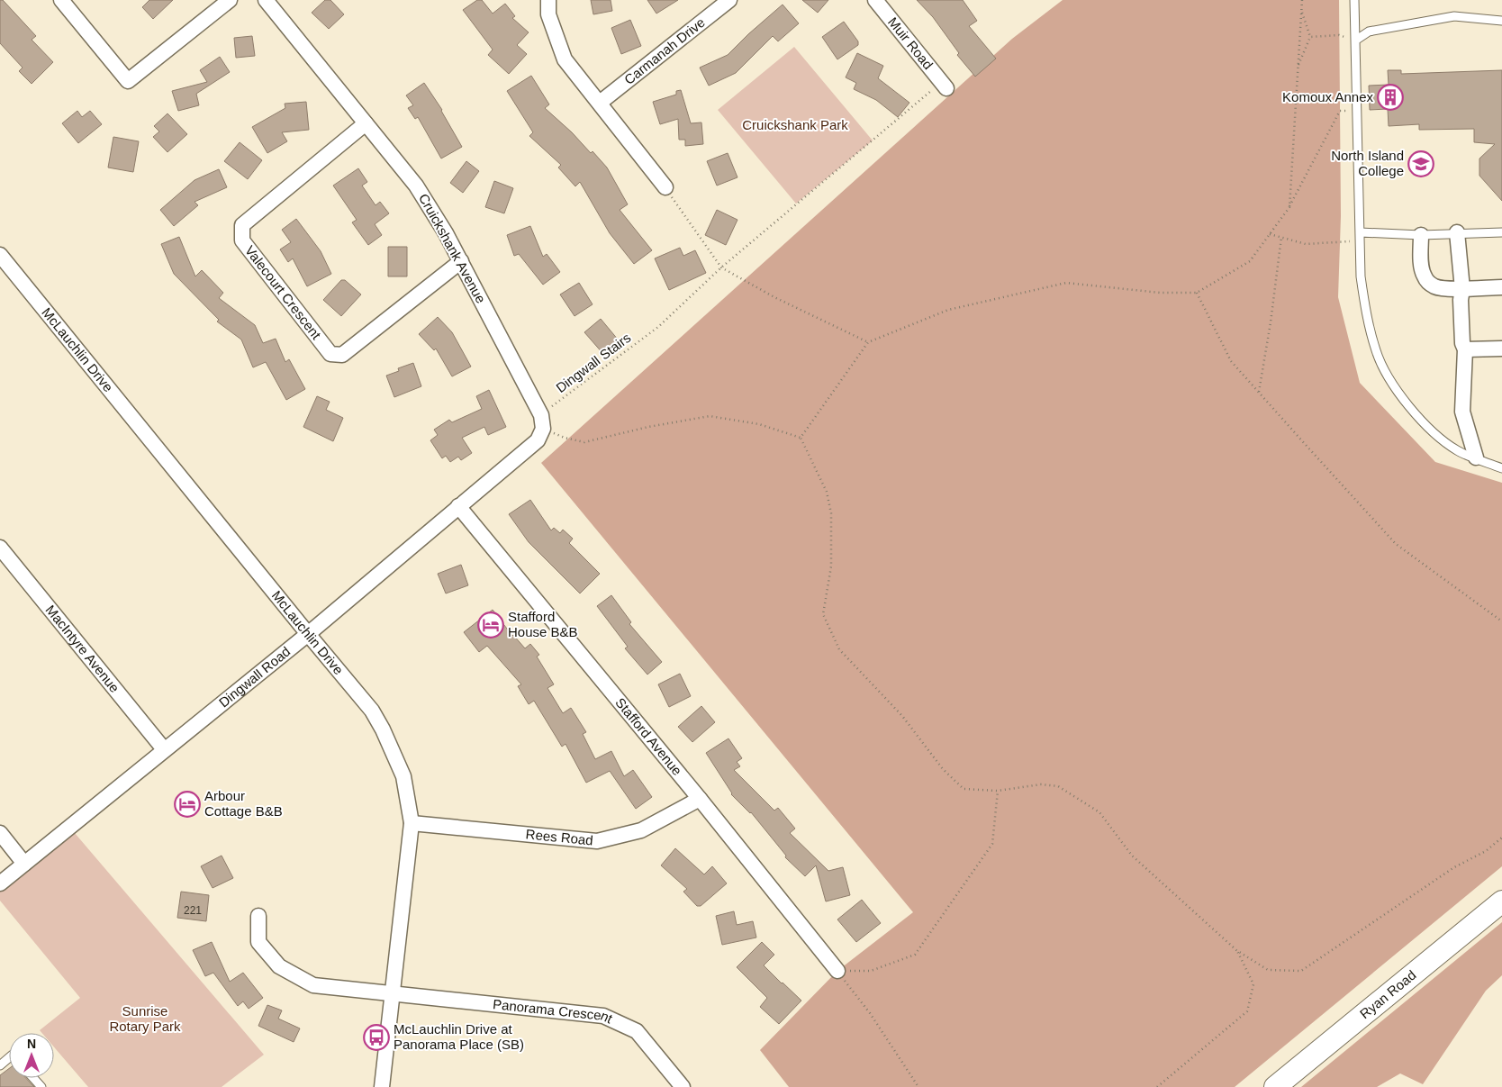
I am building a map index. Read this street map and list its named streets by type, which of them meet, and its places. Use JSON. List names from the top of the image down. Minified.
{"streets":{"main road":["Ryan Road"],"street":["Muir Road","Carmanah Drive","Cruickshank Avenue","Valecourt Crescent","McLauchlin Drive","MacIntyre Avenue","Dingwall Road","Stafford Avenue","Rees Road","Panorama Crescent"],"path":["Dingwall Stairs"]},"crossings":[["Muir Road","Dingwall Stairs"],["Cruickshank Avenue","Valecourt Crescent"],["Cruickshank Avenue","Dingwall Stairs"],["Cruickshank Avenue","Dingwall Road"],["McLauchlin Drive","Dingwall Road"],["McLauchlin Drive","Rees Road"],["McLauchlin Drive","Panorama Crescent"],["Dingwall Stairs","Dingwall Road"],["MacIntyre Avenue","Dingwall Road"],["Dingwall Road","Stafford Avenue"],["Stafford Avenue","Rees Road"]],"parks":["Cruickshank Park","Sunrise Rotary Park"],"places":{"building":["Komoux Annex"],"school or university":["North Island College"],"hotel":["Stafford House B&B","Arbour Cottage B&B"],"bus stop":["McLauchlin Drive at Panorama Place (SB)"]},"house_numbers":["221"],"north":"top"}
